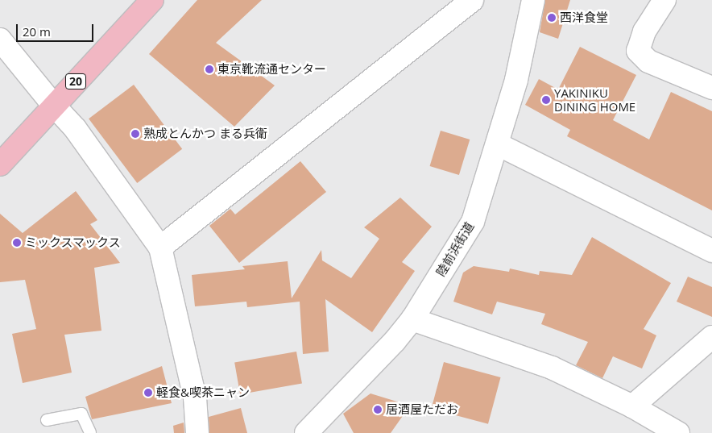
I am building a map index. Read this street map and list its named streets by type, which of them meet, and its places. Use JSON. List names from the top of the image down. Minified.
{"streets":{"main road":["20"],"street":["陸前浜街道"]},"places":["西洋食堂","東京靴流通センター","YAKINIKU DINING HOME","熟成とんかつ まる兵衛","ミックスマックス","軽食&喫茶ニャン","居酒屋ただお"],"scale_bar":"20 m"}
